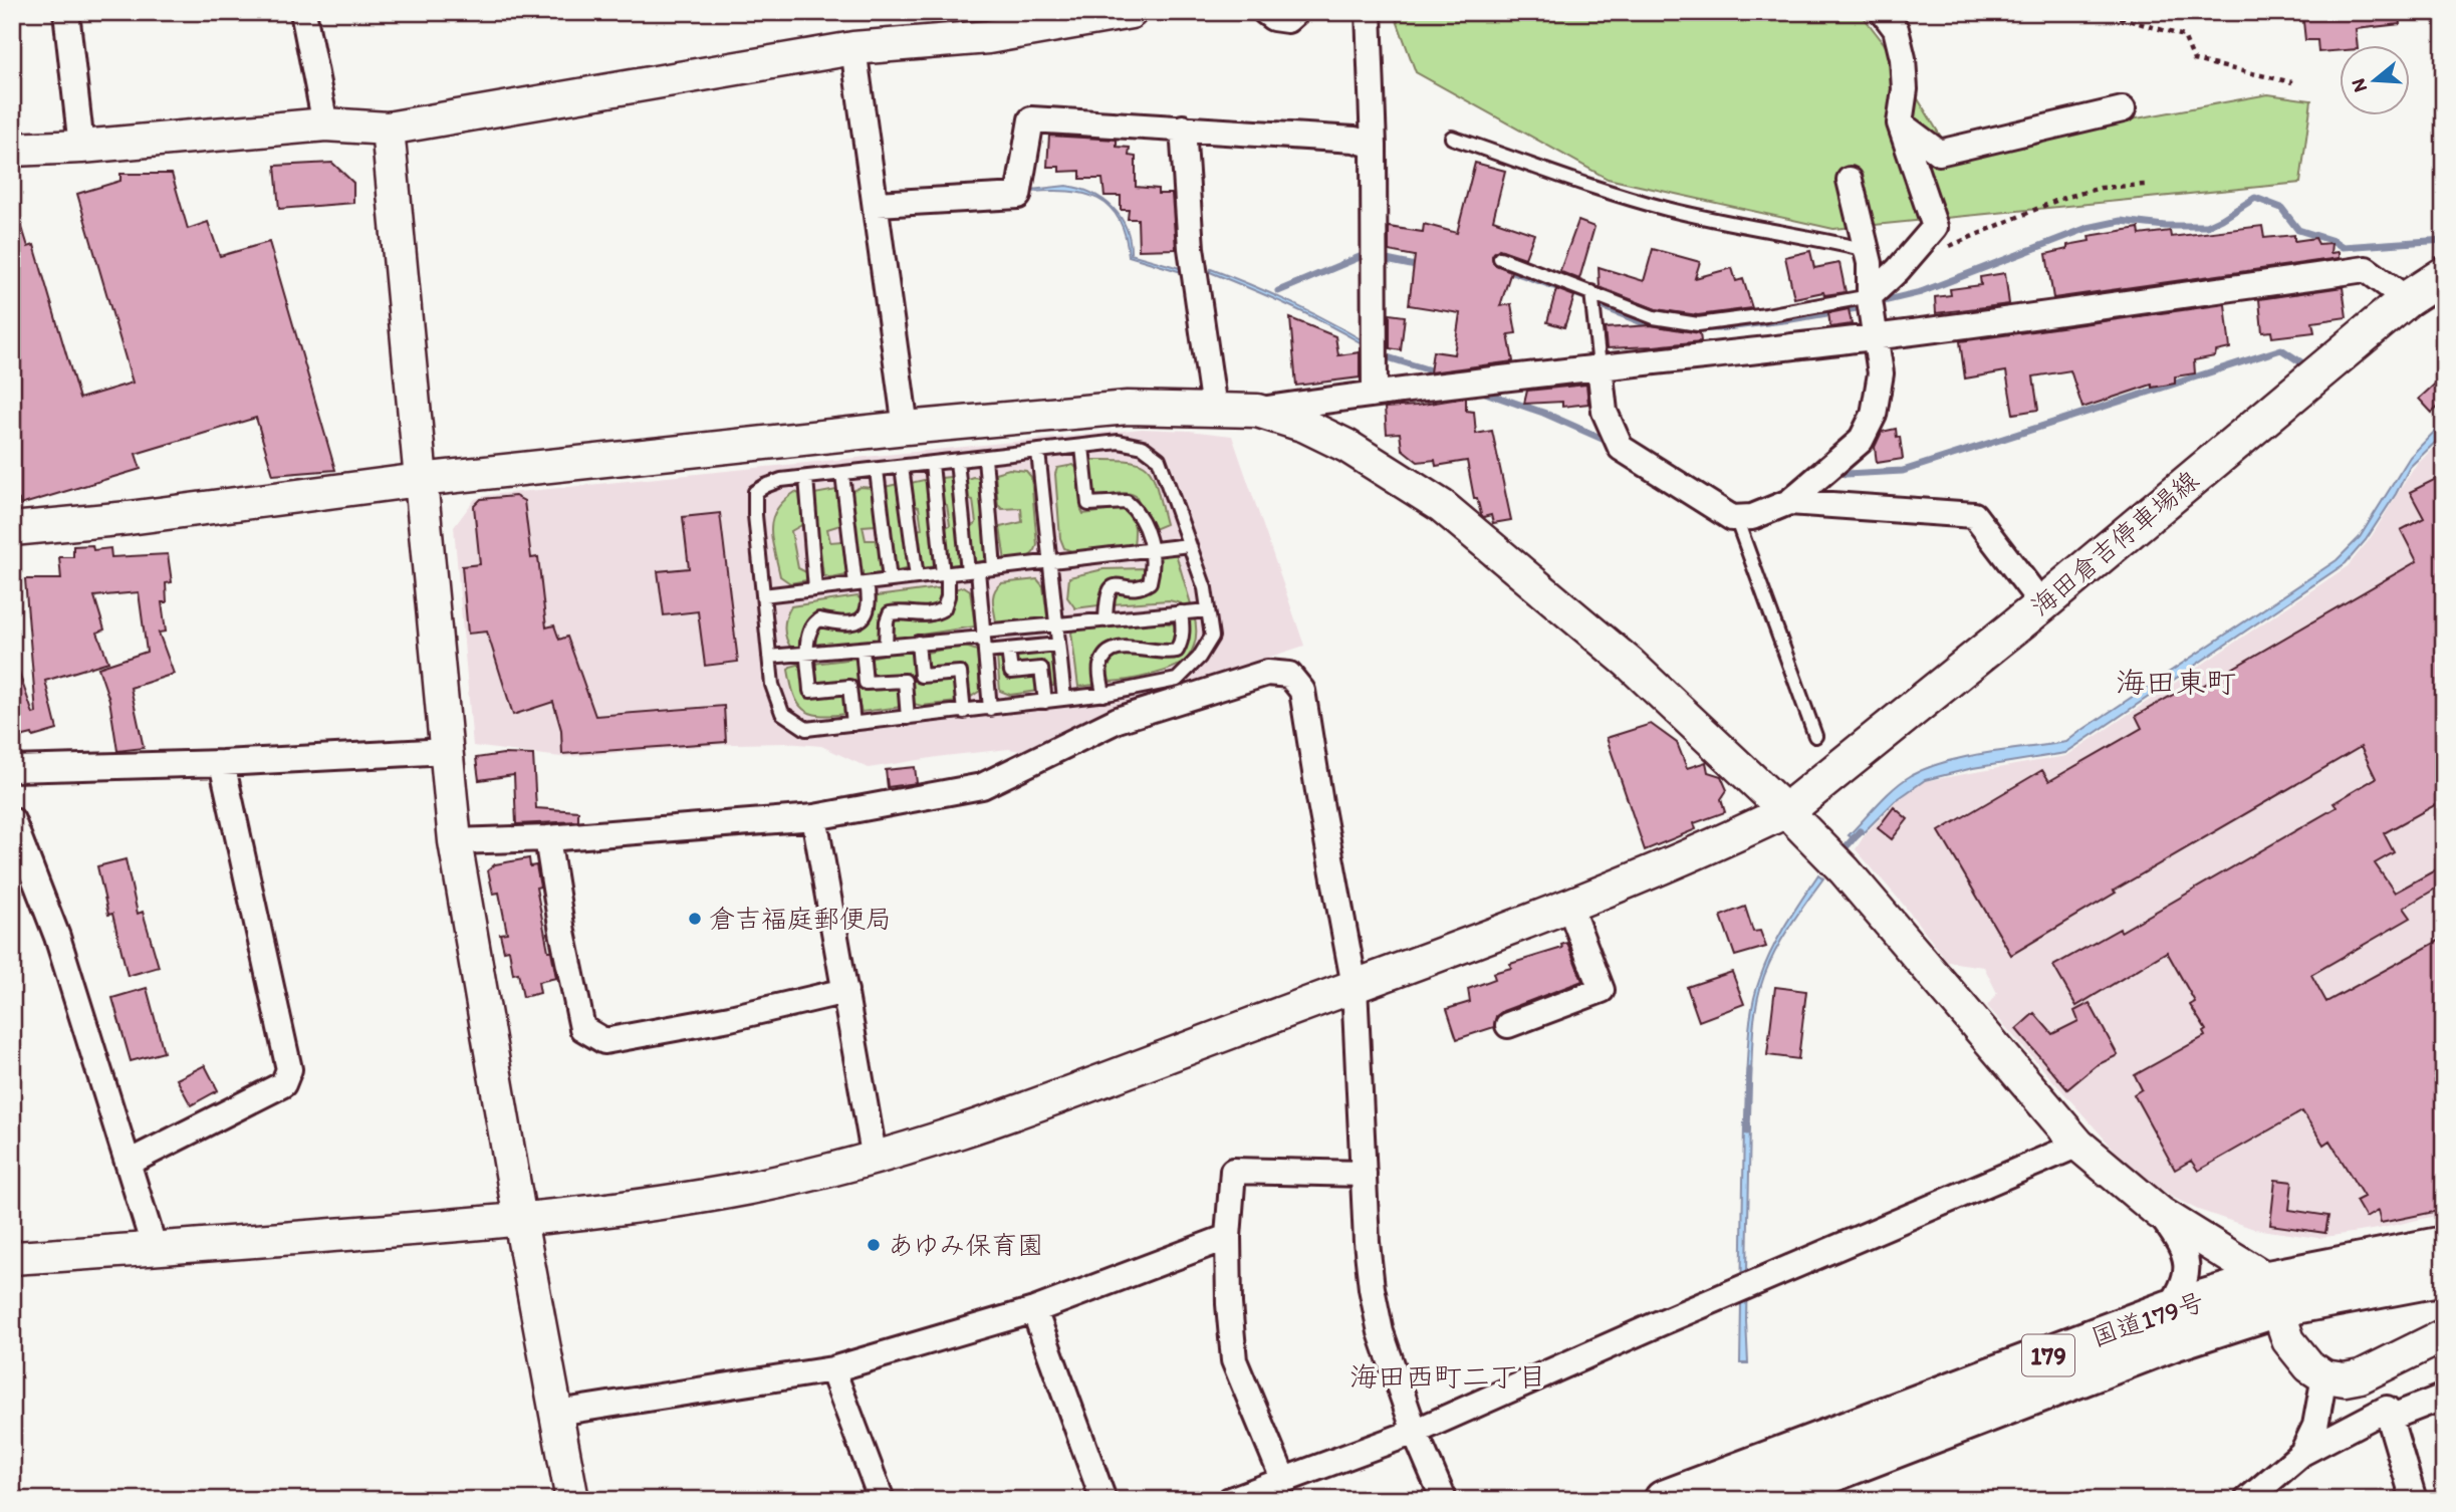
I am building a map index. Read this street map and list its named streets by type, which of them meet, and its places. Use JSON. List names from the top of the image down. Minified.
{"streets":{"highway":["国道179号","179"],"main road":["海田倉吉停車場線"]},"districts":["海田東町","海田西町二丁目"],"places":["倉吉福庭郵便局","あゆみ保育園"],"north":"left"}
